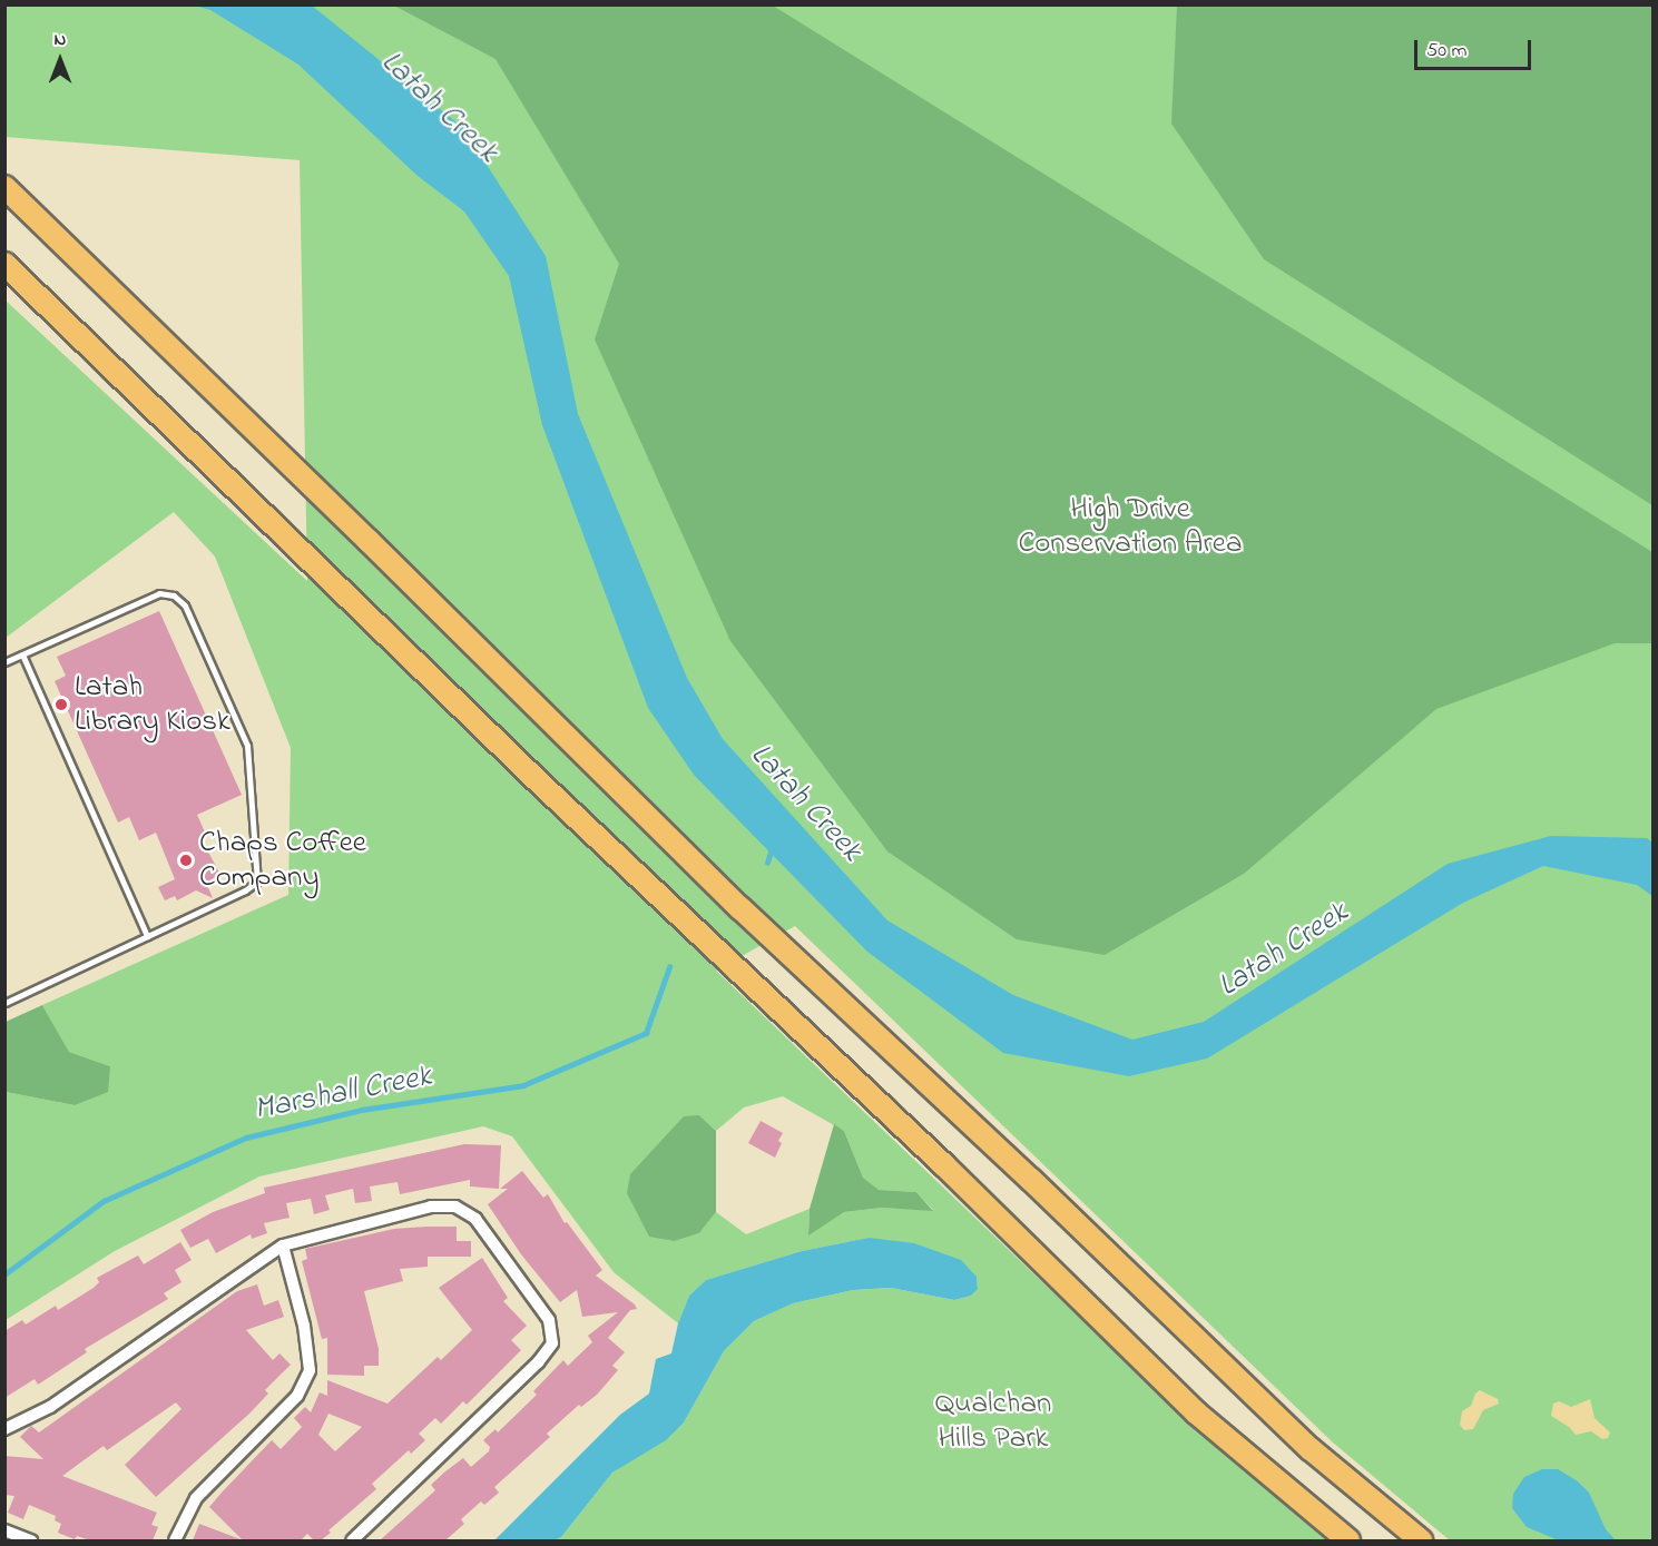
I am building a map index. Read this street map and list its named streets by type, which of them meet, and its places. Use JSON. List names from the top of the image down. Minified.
{"water":["Latah Creek","Marshall Creek"],"parks":["High Drive Conservation Area","Qualchan Hills Park"],"places":["Latah Library Kiosk","Chaps Coffee Company"],"scale_bar":"50 m","north":"top"}
